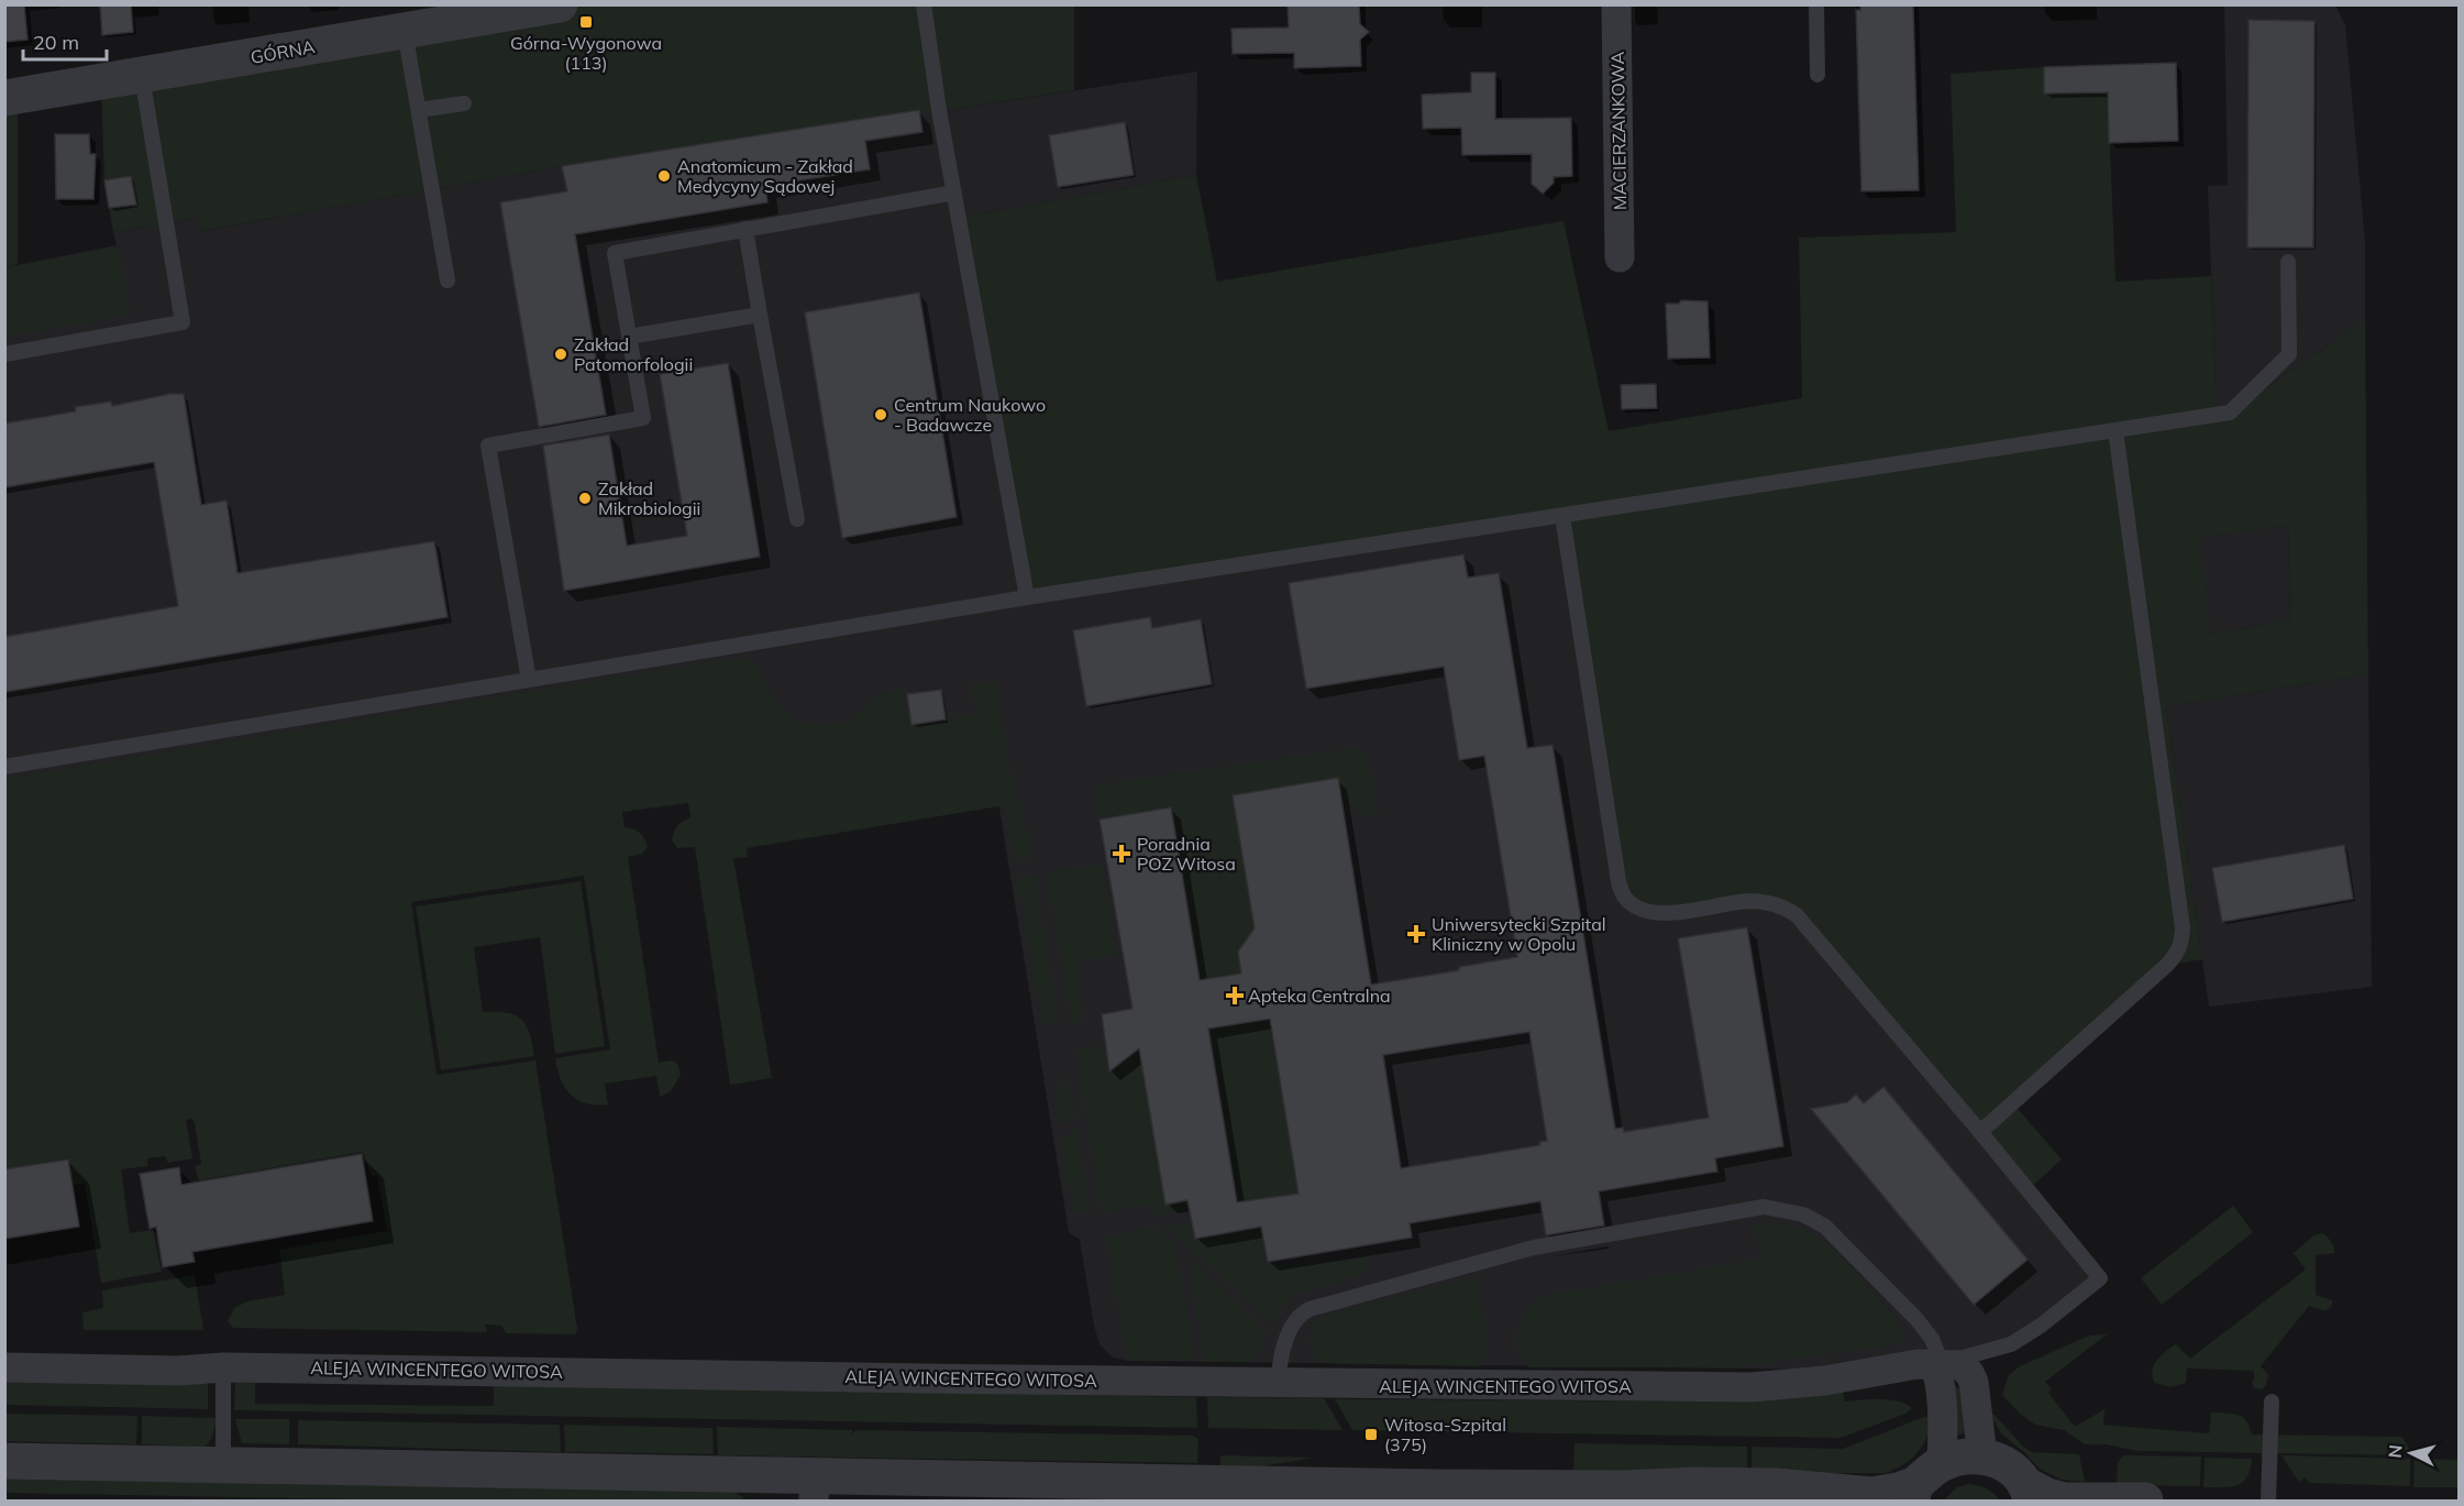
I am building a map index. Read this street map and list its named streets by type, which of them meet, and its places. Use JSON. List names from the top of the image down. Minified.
{"streets":{"street":["GÓRNA","MACIERZANKOWA","ALEJA WINCENTEGO WITOSA"]},"places":{"transit":["Górna-Wygonowa (113)","Witosa-Szpital (375)"],"other":["Anatomicum - Zakład Medycyny Sądowej","Zakład Patomorfologii","Centrum Naukowo - Badawcze","Zakład Mikrobiologii"],"health":["Poradnia POZ Witosa","Uniwersytecki Szpital Kliniczny w Opolu","Apteka Centralna"]},"scale_bar":"20 m","north":"left"}
